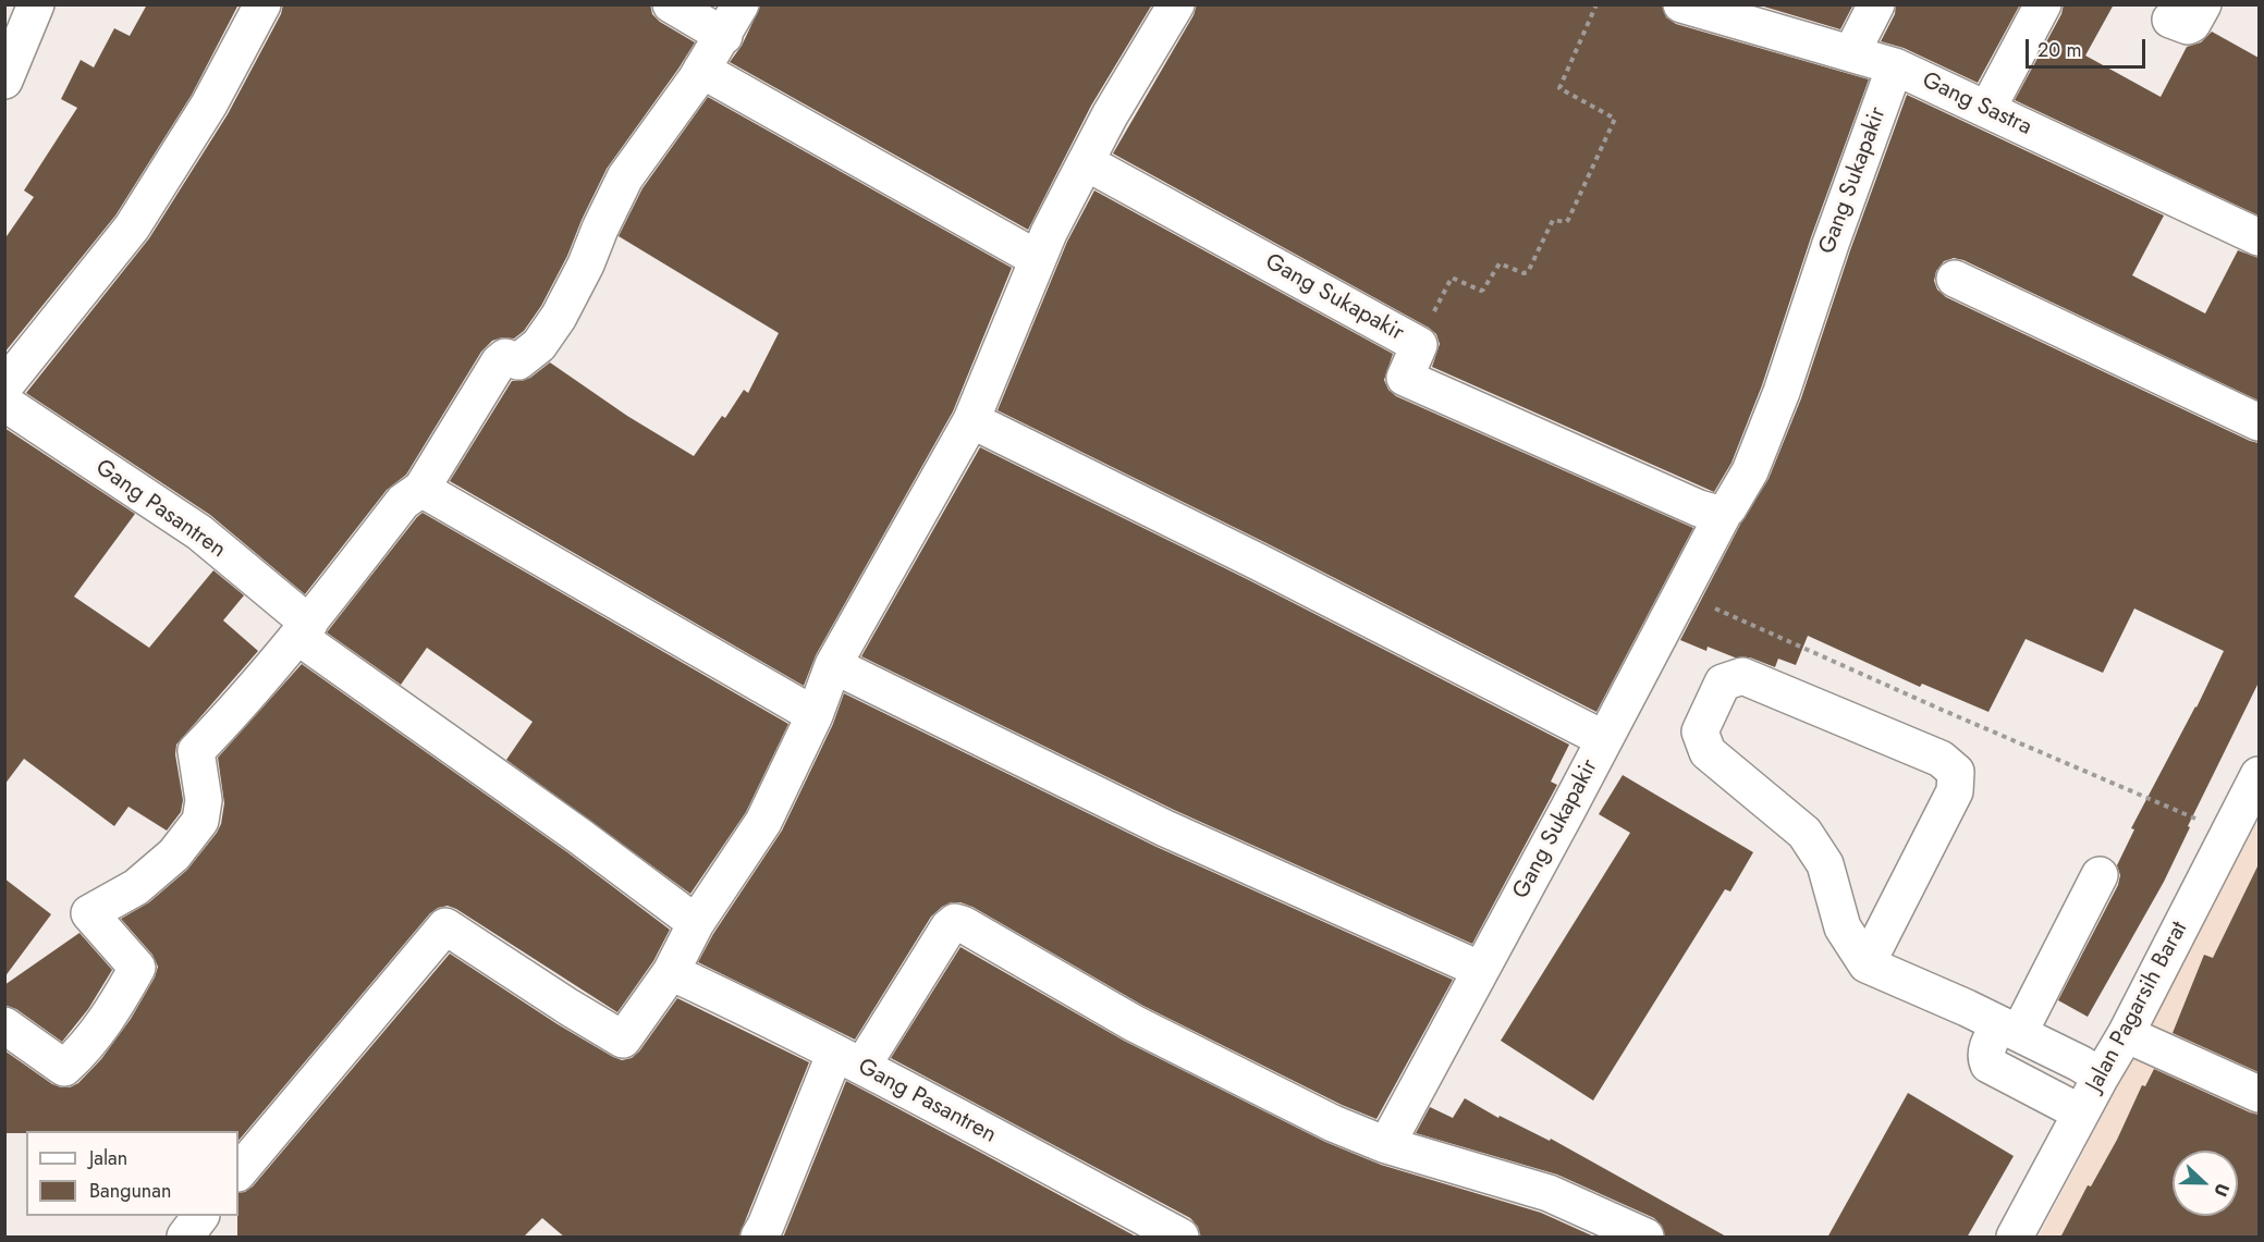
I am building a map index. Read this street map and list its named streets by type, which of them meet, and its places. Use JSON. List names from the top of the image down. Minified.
{"streets":{"street":["Gang Sastra","Gang Sukapakir","Gang Pasantren","Jalan Pagarsih Barat"]},"crossings":[["Gang Sastra","Gang Sukapakir"]],"legend":["Jalan","Bangunan"],"scale_bar":"20 m","north":"right"}
